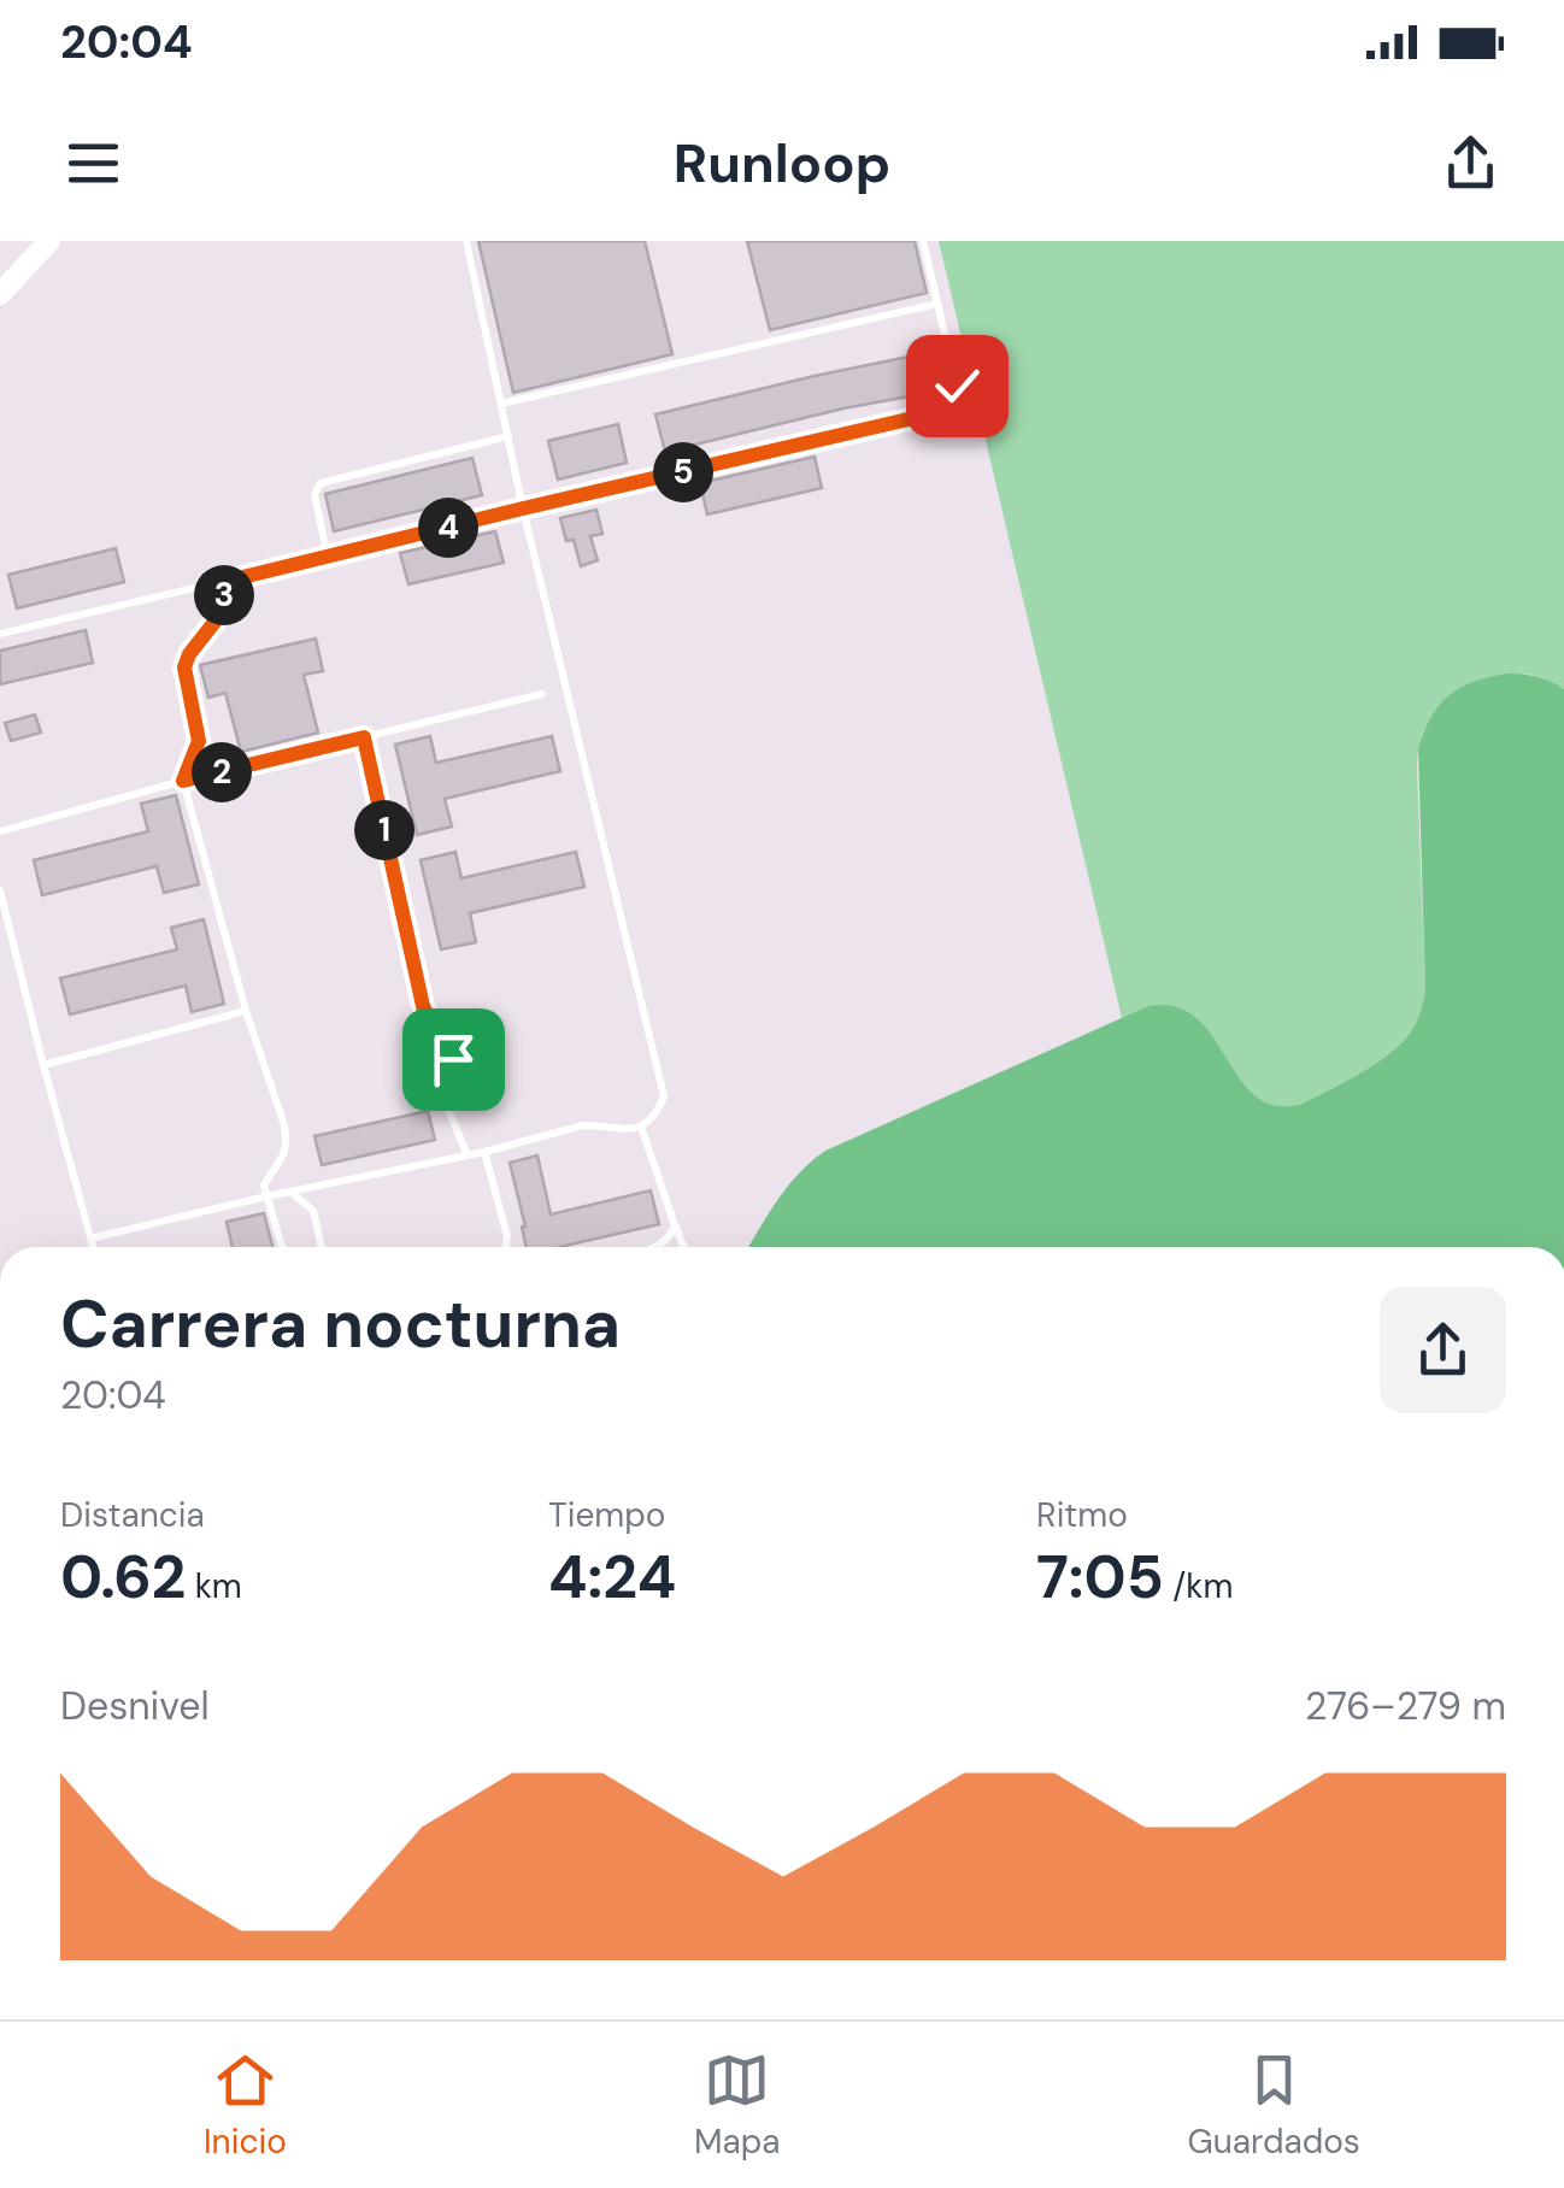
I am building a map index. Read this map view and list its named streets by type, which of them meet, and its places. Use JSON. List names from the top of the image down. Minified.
{"page":{"status":"20:04","header":"Runloop","pins":["5","4","3","2","1"],"heading":["Carrera nocturna","20:04"],"stats":[["Distancia","0.62 km"],["Tiempo","4:24"],["Ritmo","7:05 /km"]],"chart":["Desnivel","276–279 m"],"tabs":["Inicio","Mapa","Guardados"]}}
